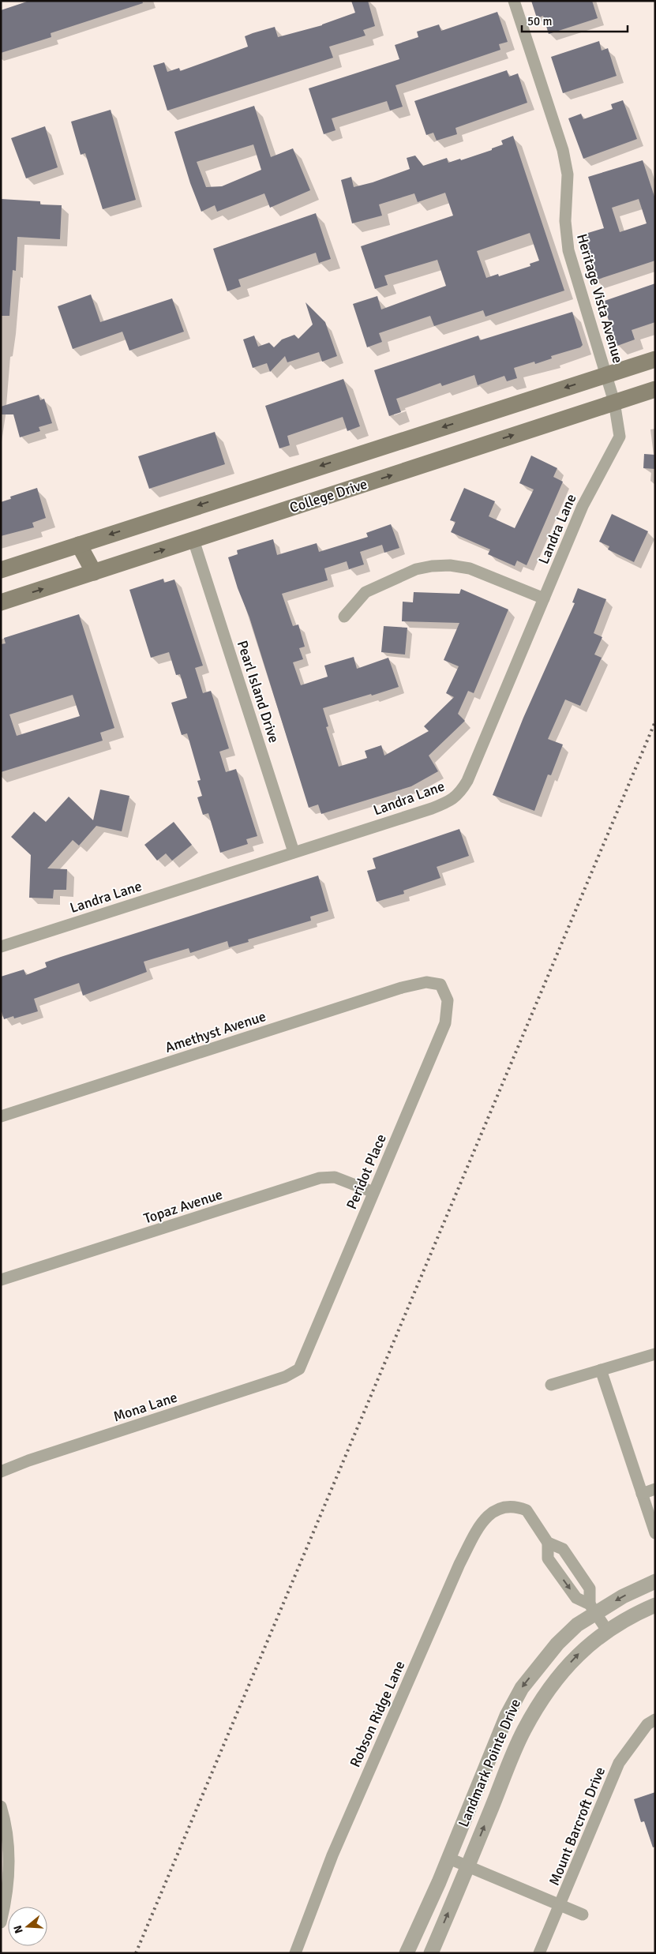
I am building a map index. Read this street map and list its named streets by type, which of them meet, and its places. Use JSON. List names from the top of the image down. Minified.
{"streets":{"main road":["College Drive"],"street":["Heritage Vista Avenue","Landra Lane","Pearl Island Drive","Amethyst Avenue","Peridot Place","Topaz Avenue","Mona Lane","Robson Ridge Lane","Landmark Pointe Drive","Mount Barcroft Drive"]},"crossings":[["Heritage Vista Avenue","Landra Lane"],["College Drive","Landra Lane"],["College Drive","Pearl Island Drive"],["Landra Lane","Pearl Island Drive"],["Amethyst Avenue","Peridot Place"],["Peridot Place","Topaz Avenue"],["Peridot Place","Mona Lane"]],"scale_bar":"50 m","north":"left"}
